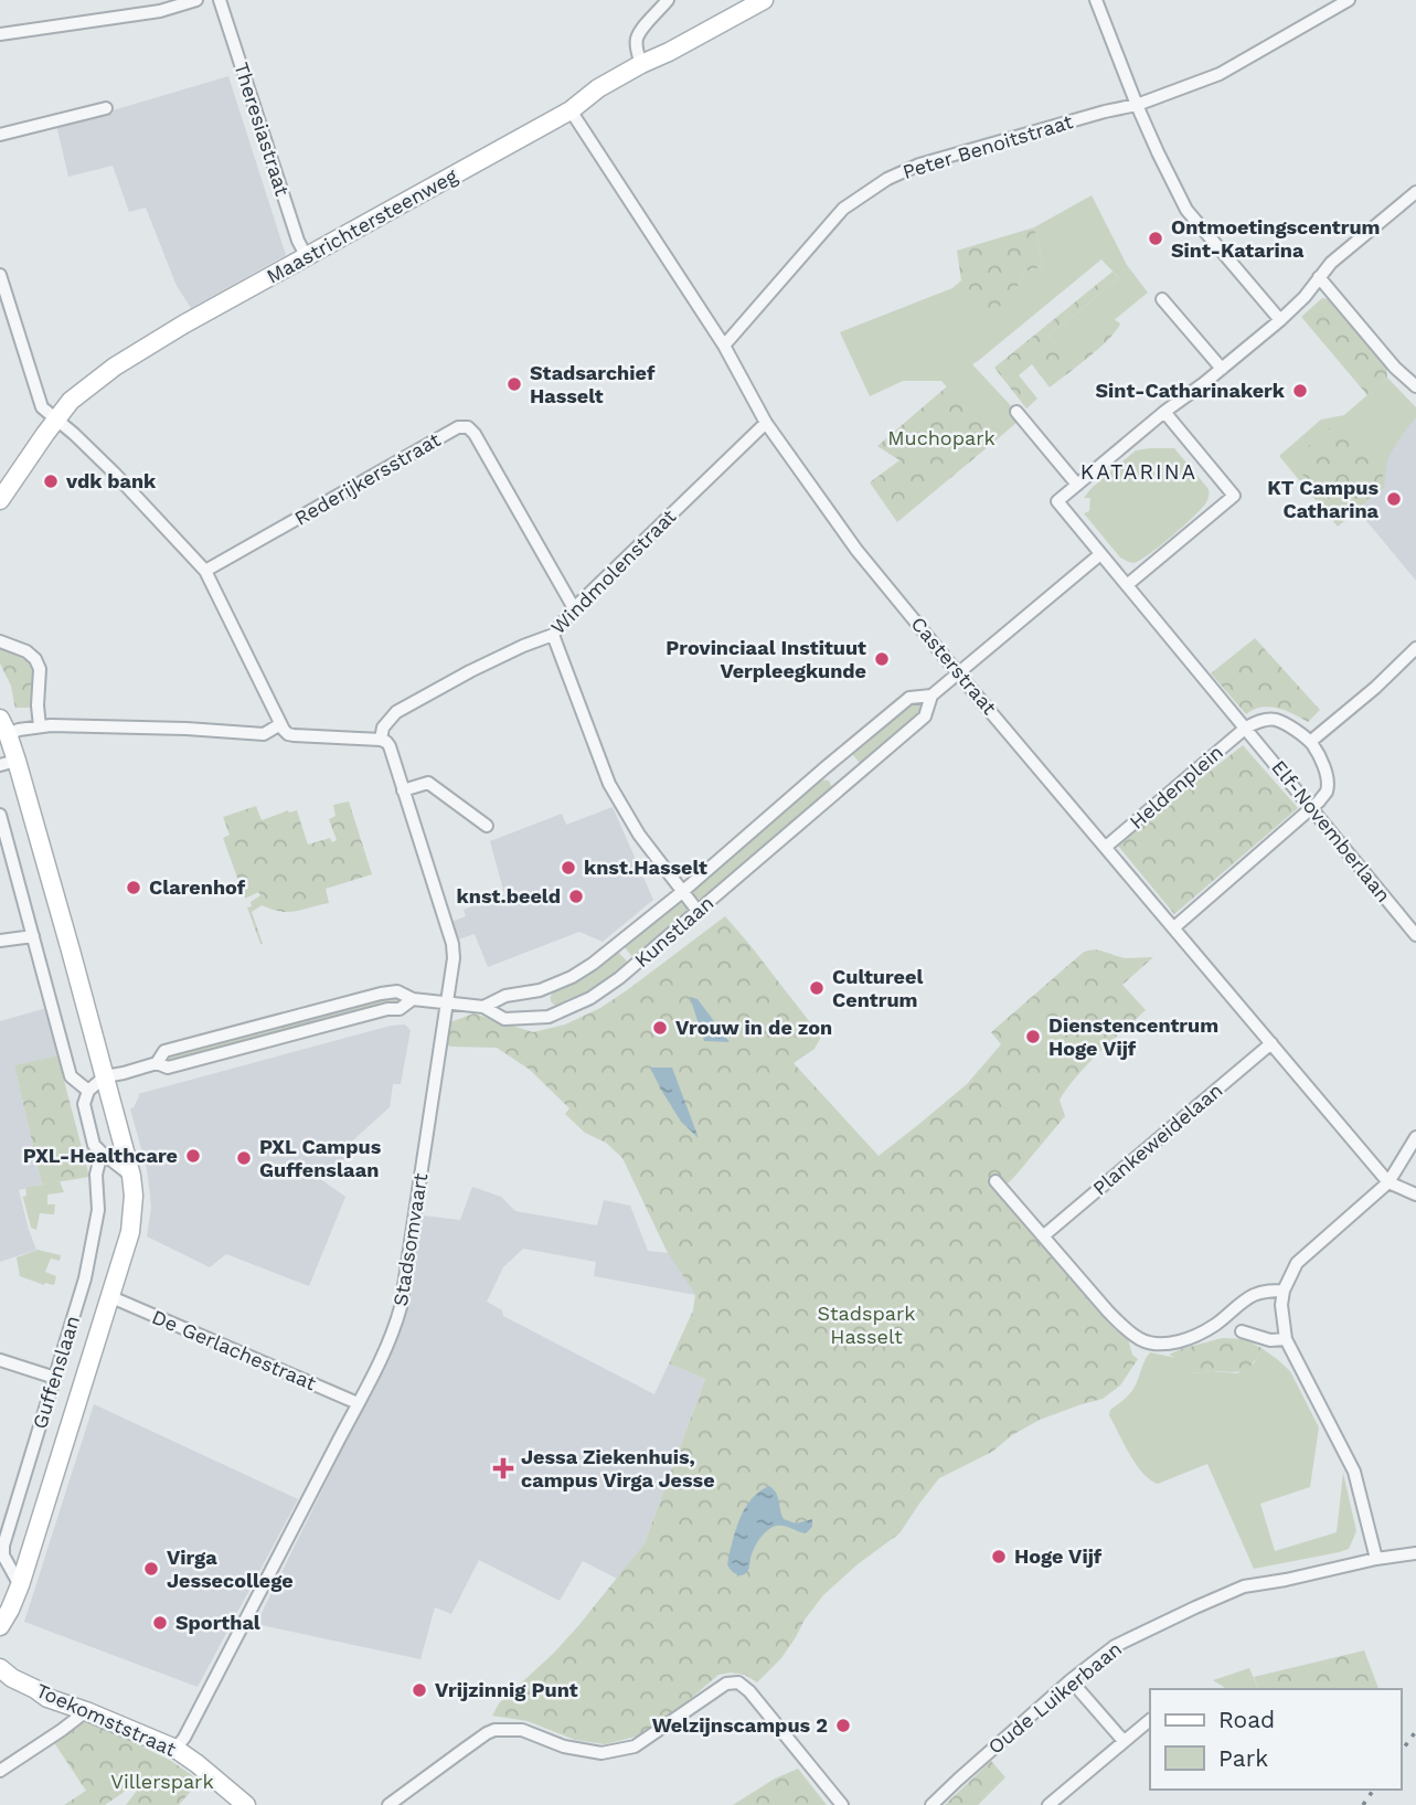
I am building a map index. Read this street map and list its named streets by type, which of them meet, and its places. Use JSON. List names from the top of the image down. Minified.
{"streets":{"main road":["Maastrichtersteenweg","Guffenslaan","Toekomststraat"],"street":["Theresiastraat","Peter Benoitstraat","Rederijkersstraat","Windmolenstraat","Casterstraat","Heldenplein","Elf-Novemberlaan","Kunstlaan","Plankeweidelaan","Stadsomvaart","De Gerlachestraat","Oude Luikerbaan"]},"crossings":[["Theresiastraat","Maastrichtersteenweg"],["Peter Benoitstraat","Casterstraat"],["Maastrichtersteenweg","Casterstraat"],["Rederijkersstraat","Windmolenstraat"],["Windmolenstraat","Casterstraat"],["Windmolenstraat","Stadsomvaart"],["Casterstraat","Heldenplein"],["Casterstraat","Kunstlaan"],["Casterstraat","Plankeweidelaan"],["Heldenplein","Elf-Novemberlaan"],["Elf-Novemberlaan","Kunstlaan"],["Kunstlaan","Stadsomvaart"],["Kunstlaan","Guffenslaan"],["Stadsomvaart","De Gerlachestraat"],["Stadsomvaart","Toekomststraat"],["De Gerlachestraat","Guffenslaan"]],"districts":["KATARINA"],"parks":["Muchopark","Stadspark Hasselt","Villerspark"],"places":{"other":["Ontmoetingscentrum Sint-Katarina","Stadsarchief Hasselt","Sint-Catharinakerk","vdk bank","KT Campus Catharina","Provinciaal Instituut Verpleegkunde","knst.Hasselt","Clarenhof","knst.beeld","Cultureel Centrum","Vrouw in de zon","Dienstencentrum Hoge Vijf","PXL-Healthcare","PXL Campus Guffenslaan","Hoge Vijf","Virga Jessecollege","Sporthal","Vrijzinnig Punt","Welzijnscampus 2"],"health":["Jessa Ziekenhuis, campus Virga Jesse"]},"legend":["Road","Park"]}
